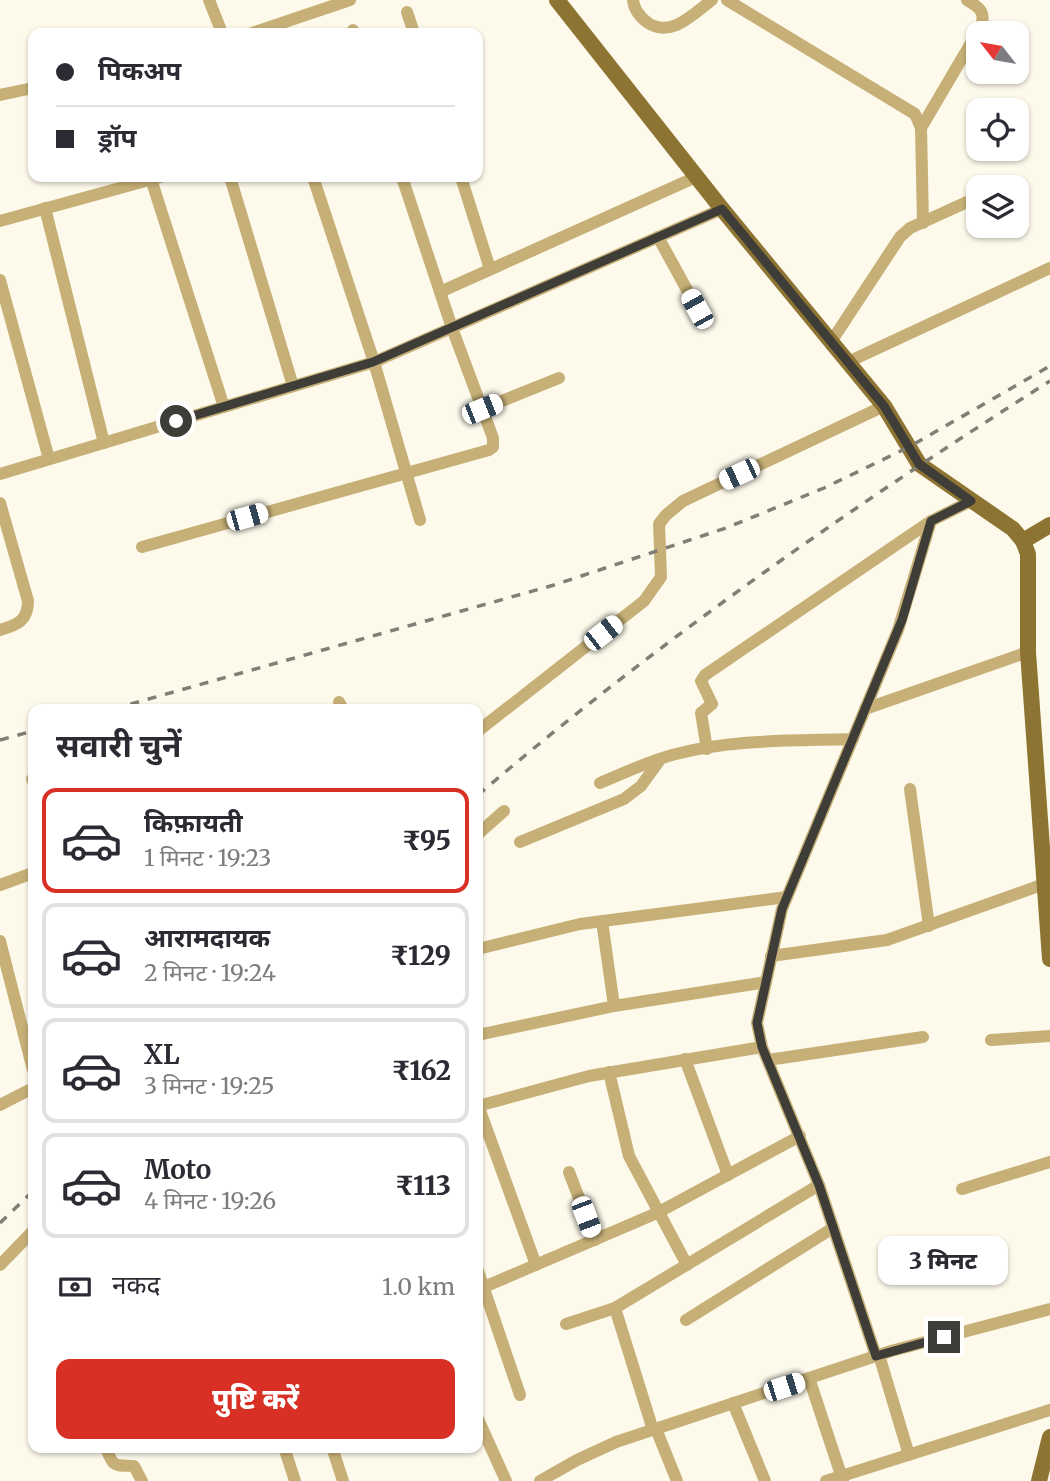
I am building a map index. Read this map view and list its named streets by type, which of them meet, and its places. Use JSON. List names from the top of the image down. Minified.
{"north":"top left","page":{"banner":["पिकअप","ड्रॉप"],"heading":"सवारी चुनें","list":[{"name":"किफ़ायती","note":"1 मिनट · 19:23","value":"₹95"},{"name":"आरामदायक","note":"2 मिनट · 19:24","value":"₹129"},{"name":"XL","note":"3 मिनट · 19:25","value":"₹162"},{"name":"Moto","note":"4 मिनट · 19:26","value":"₹113"}],"bubble":"3 मिनट","pay":["नकद","1.0 km"],"buttons":"पुष्टि करें"}}
